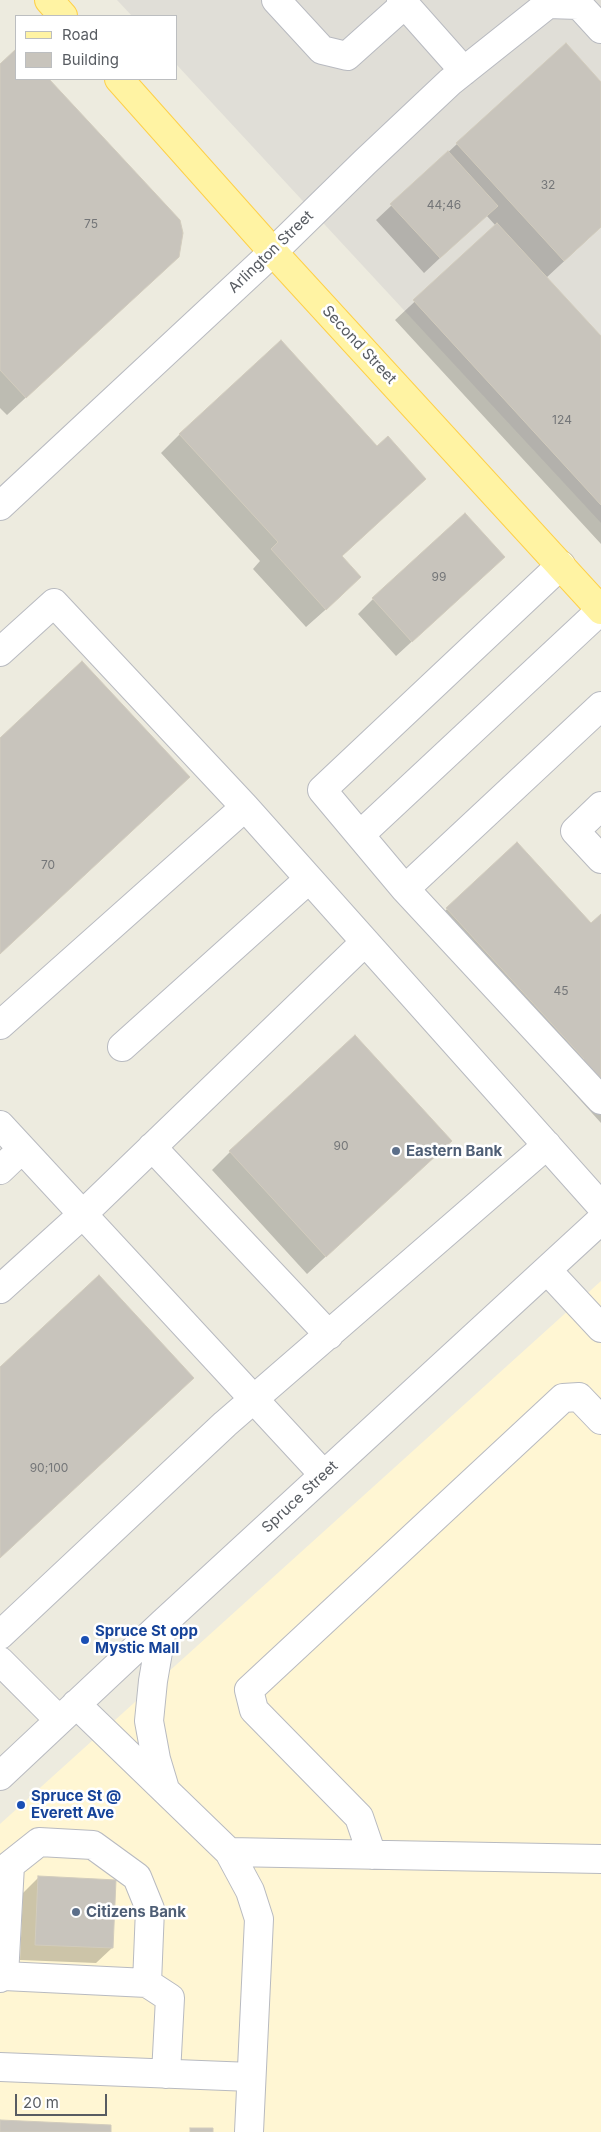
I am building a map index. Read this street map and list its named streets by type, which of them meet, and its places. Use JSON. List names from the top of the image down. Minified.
{"streets":{"main road":["Second Street"],"street":["Arlington Street","Spruce Street"]},"crossings":[["Arlington Street","Second Street"]],"places":["Eastern Bank","Spruce St opp Mystic Mall","Spruce St @ Everett Ave","Citizens Bank"],"house_numbers":["32","44;46","75","124","99","70","45","90","90;100"],"legend":["Road","Building"],"scale_bar":"20 m"}
